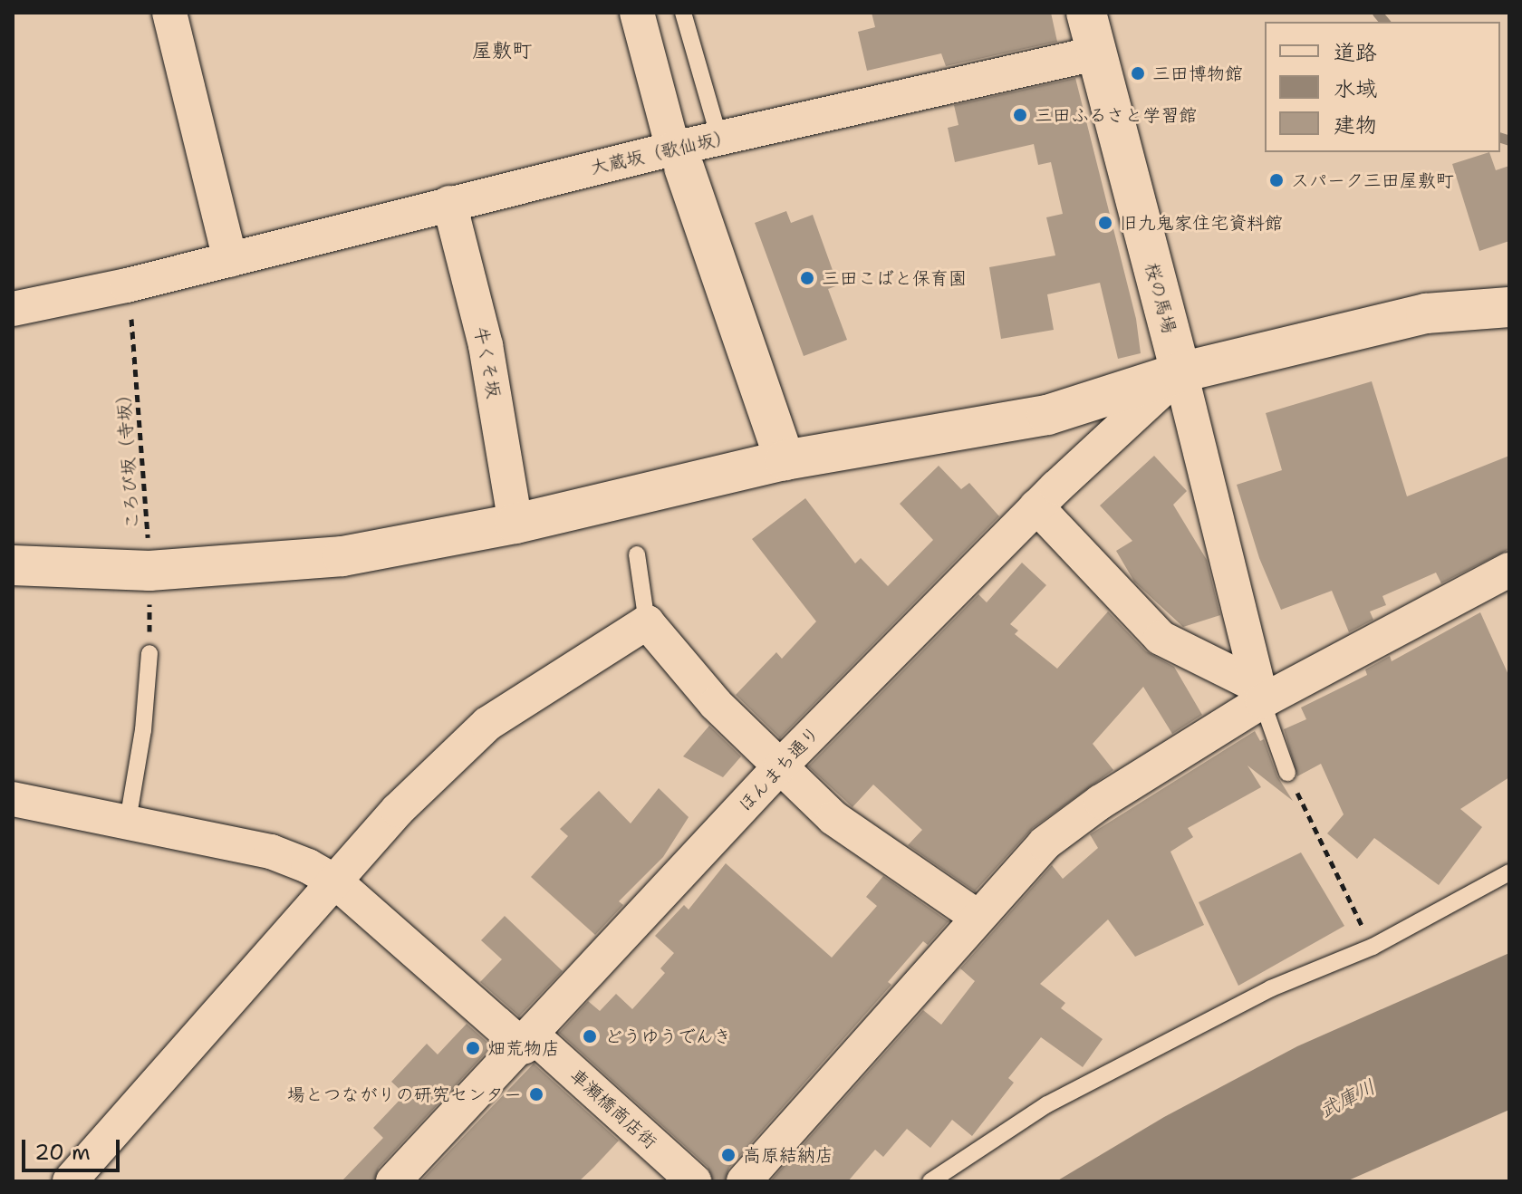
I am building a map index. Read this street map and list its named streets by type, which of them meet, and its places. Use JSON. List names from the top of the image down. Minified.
{"streets":{"street":["大蔵坂（歌仙坂）","桜の馬場","牛くそ坂","ほんまち通り","車瀬橋商店街"],"path":["ころび坂（寺坂）"]},"crossings":[["大蔵坂（歌仙坂）","桜の馬場"],["大蔵坂（歌仙坂）","牛くそ坂"],["桜の馬場","ほんまち通り"],["ほんまち通り","車瀬橋商店街"]],"districts":["屋敷町"],"water":["武庫川"],"places":["三田博物館","三田ふるさと学習館","スパーク三田屋敷町","旧九鬼家住宅資料館","三田こばと保育園","どうゆうでんき","畑荒物店","場とつながりの研究センター","高原結納店"],"legend":["道路","水域","建物"],"scale_bar":"20 m"}
